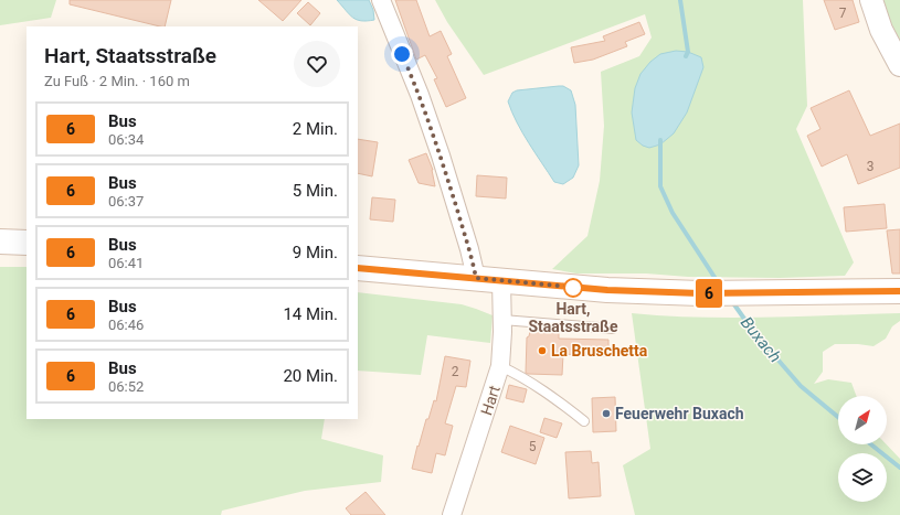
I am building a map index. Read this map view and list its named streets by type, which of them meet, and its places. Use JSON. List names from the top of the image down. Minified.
{"streets":{"street":["Hart"]},"water":["Buxach"],"places":["Hart, Staatsstraße","La Bruschetta","Feuerwehr Buxach"],"lines":["bus line 6"],"house_numbers":["7","3","2","5"],"north":"top right","page":{"on_map":"6","heading":["Hart, Staatsstraße","Zu Fuß · 2 Min. · 160 m"],"list":[{"mark":"6","name":"Bus","note":"06:34","value":"2 Min."},{"mark":"6","name":"Bus","note":"06:37","value":"5 Min."},{"mark":"6","name":"Bus","note":"06:41","value":"9 Min."},{"mark":"6","name":"Bus","note":"06:46","value":"14 Min."},{"mark":"6","name":"Bus","note":"06:52","value":"20 Min."}]}}
